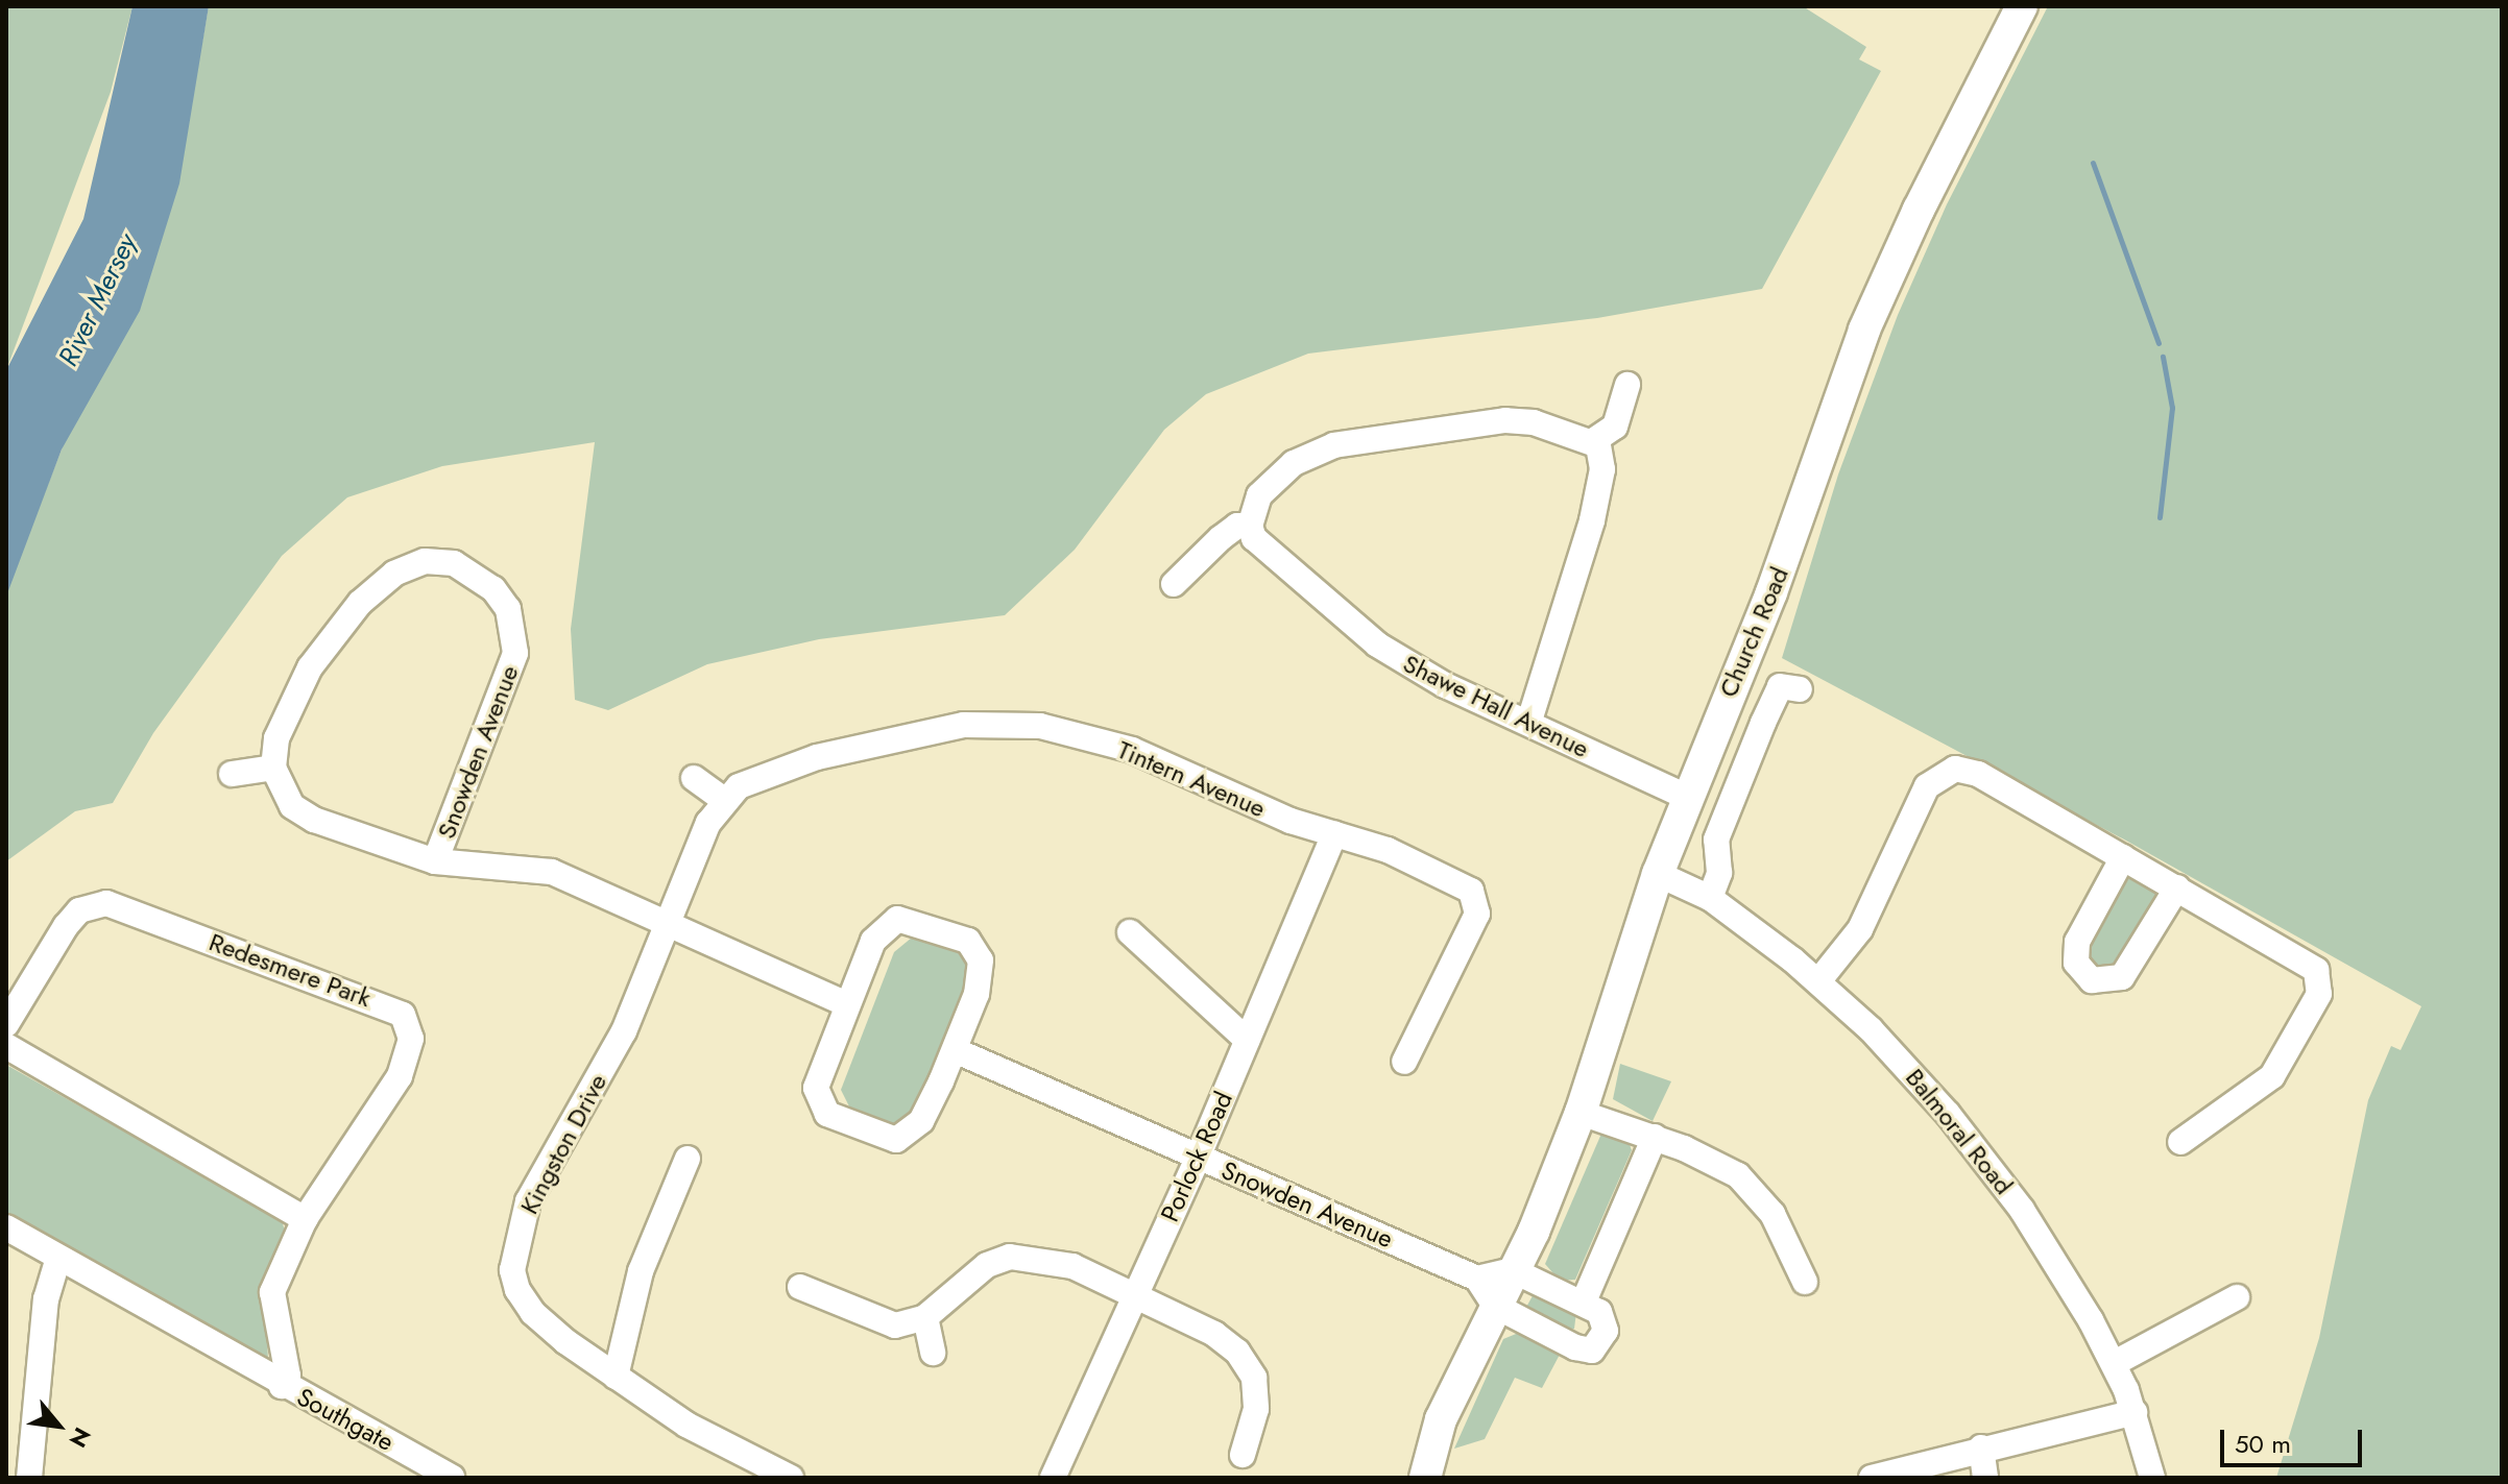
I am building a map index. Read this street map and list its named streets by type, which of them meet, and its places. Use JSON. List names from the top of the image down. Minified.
{"streets":{"main road":["Church Road"],"street":["Shawe Hall Avenue","Snowden Avenue","Tintern Avenue","Redesmere Park","Balmoral Road","Kingston Drive","Porlock Road","Southgate"]},"crossings":[["Church Road","Shawe Hall Avenue"],["Church Road","Balmoral Road"],["Snowden Avenue","Kingston Drive"],["Snowden Avenue","Porlock Road"],["Tintern Avenue","Porlock Road"],["Redesmere Park","Southgate"]],"water":["River Mersey"],"scale_bar":"50 m","north":"bottom right"}
